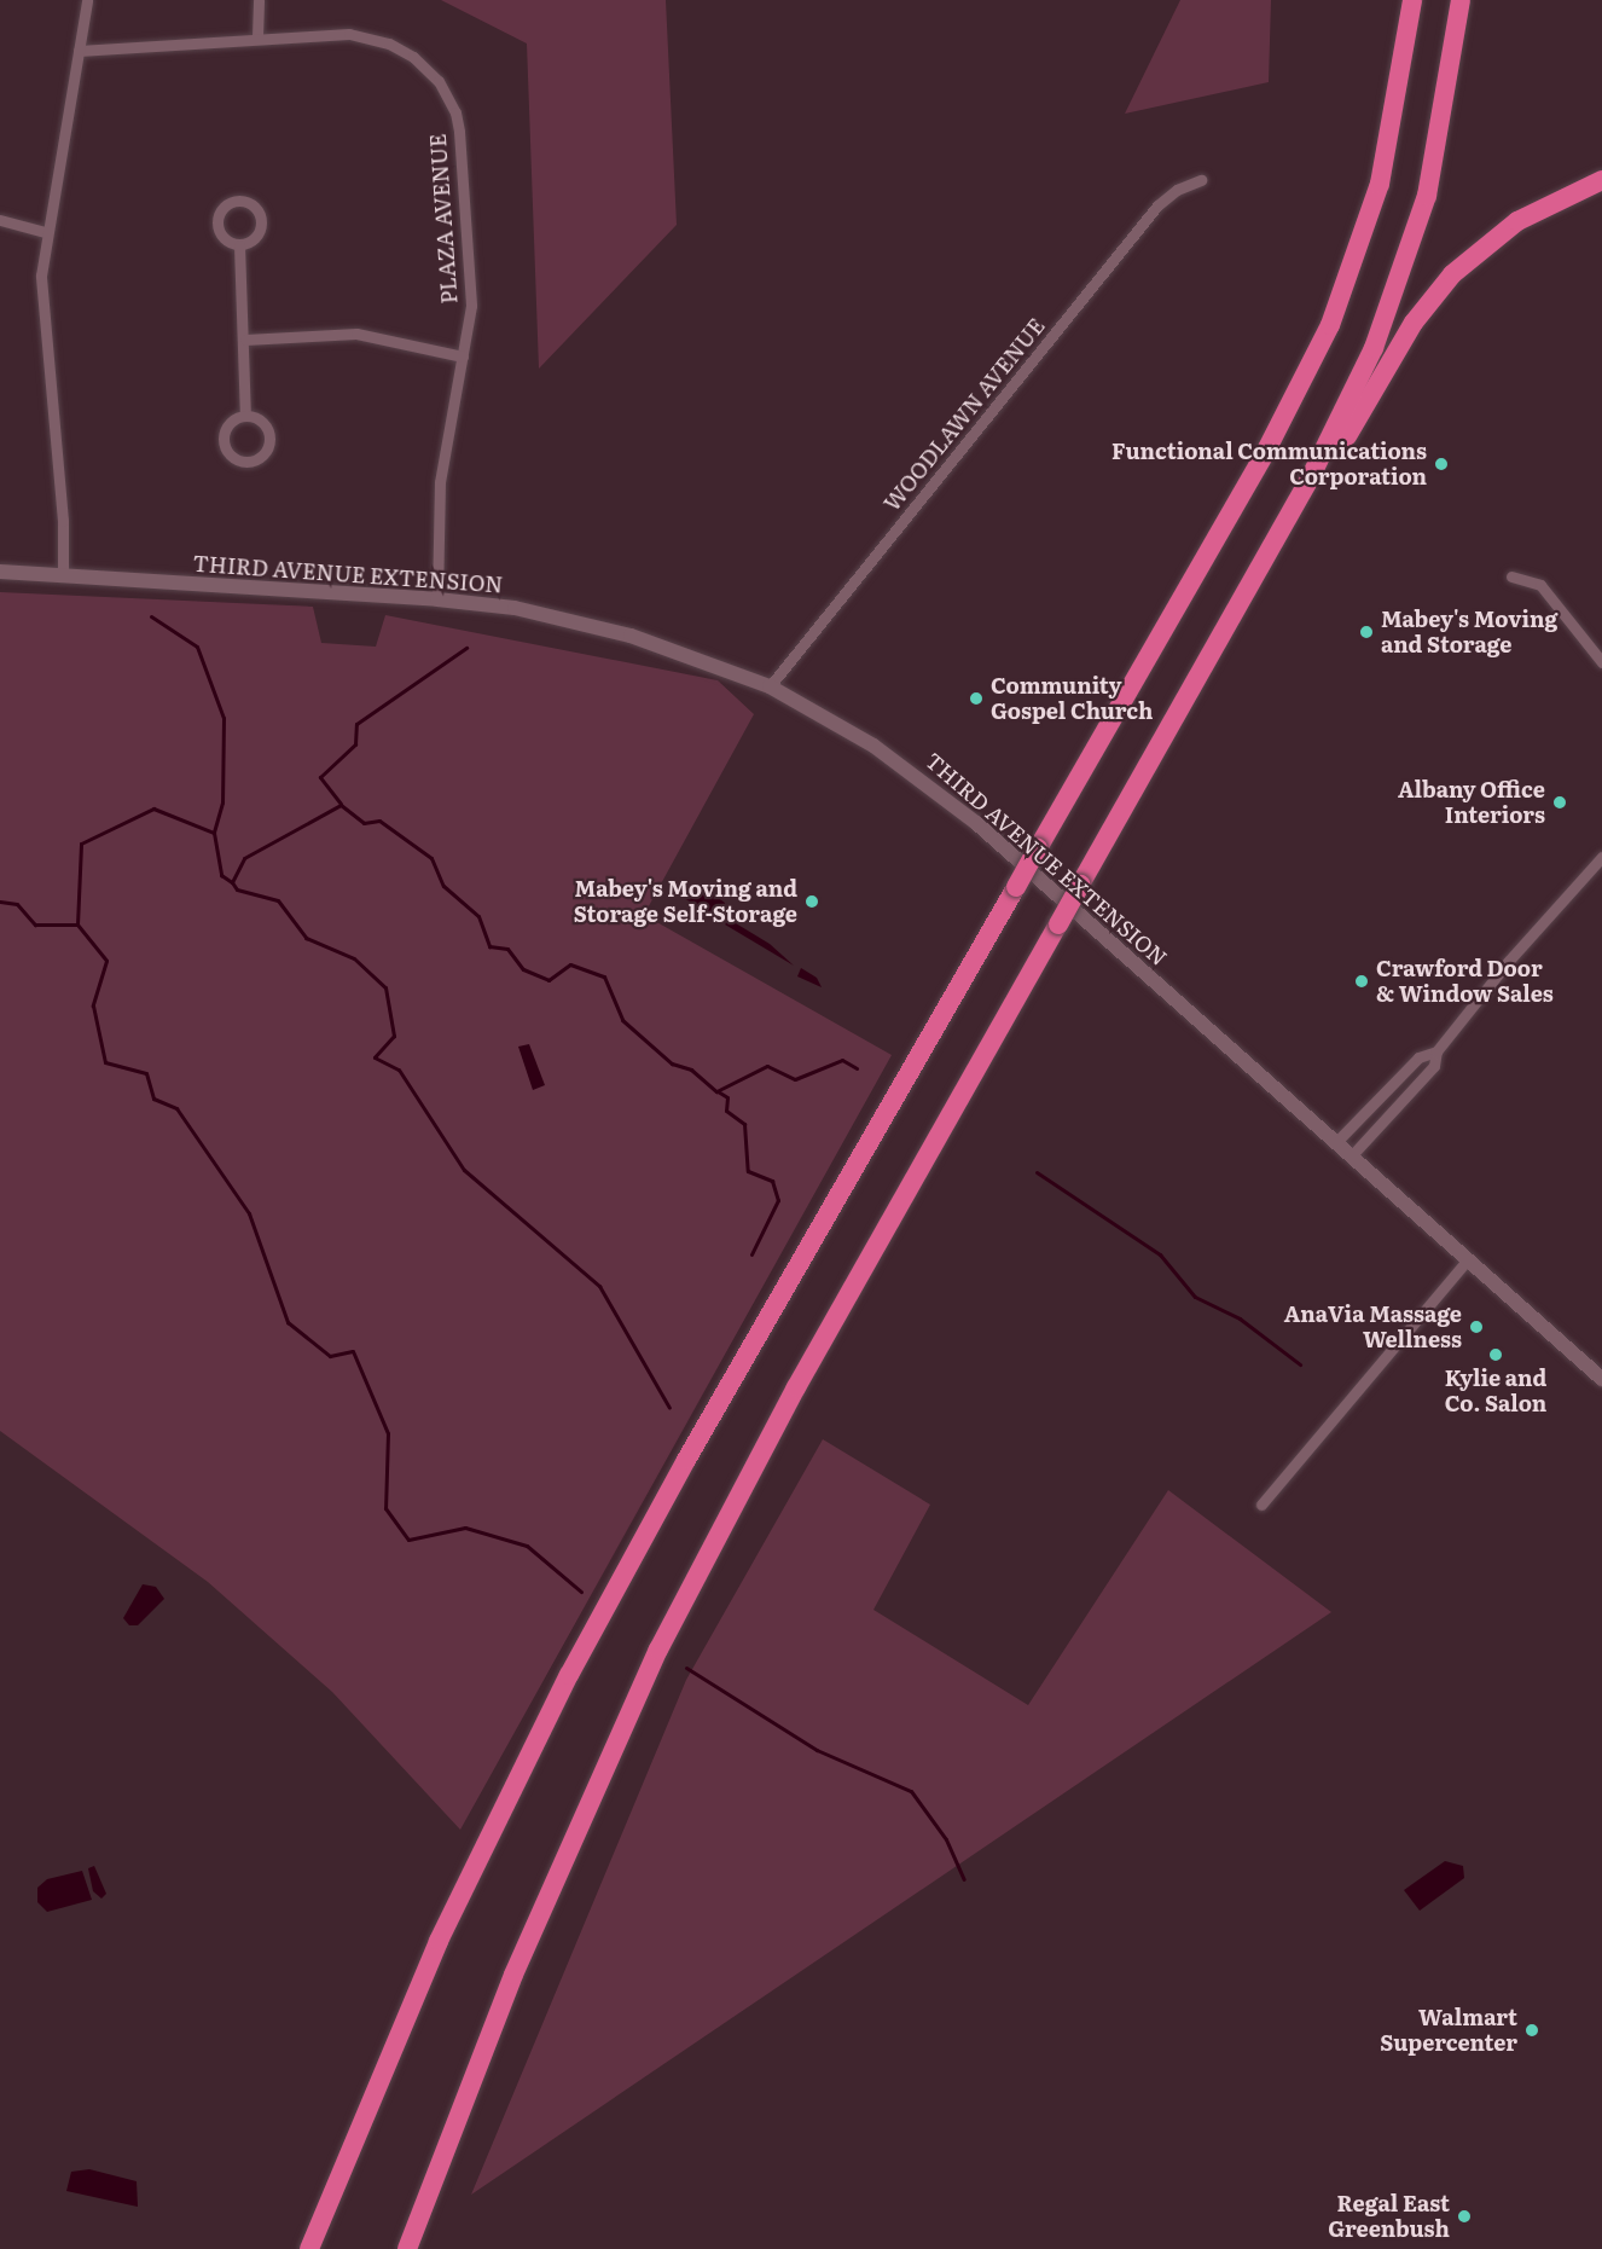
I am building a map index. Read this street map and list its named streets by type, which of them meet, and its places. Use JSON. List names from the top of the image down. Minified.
{"streets":{"street":["PLAZA AVENUE","WOODLAWN AVENUE","THIRD AVENUE EXTENSION"]},"crossings":[["PLAZA AVENUE","THIRD AVENUE EXTENSION"],["WOODLAWN AVENUE","THIRD AVENUE EXTENSION"]],"places":["Functional Communications Corporation","Mabey's Moving and Storage","Community Gospel Church","Albany Office Interiors","Mabey's Moving and Storage Self-Storage","Crawford Door & Window Sales","AnaVia Massage Wellness","Kylie and Co. Salon","Walmart Supercenter","Regal East Greenbush"]}
